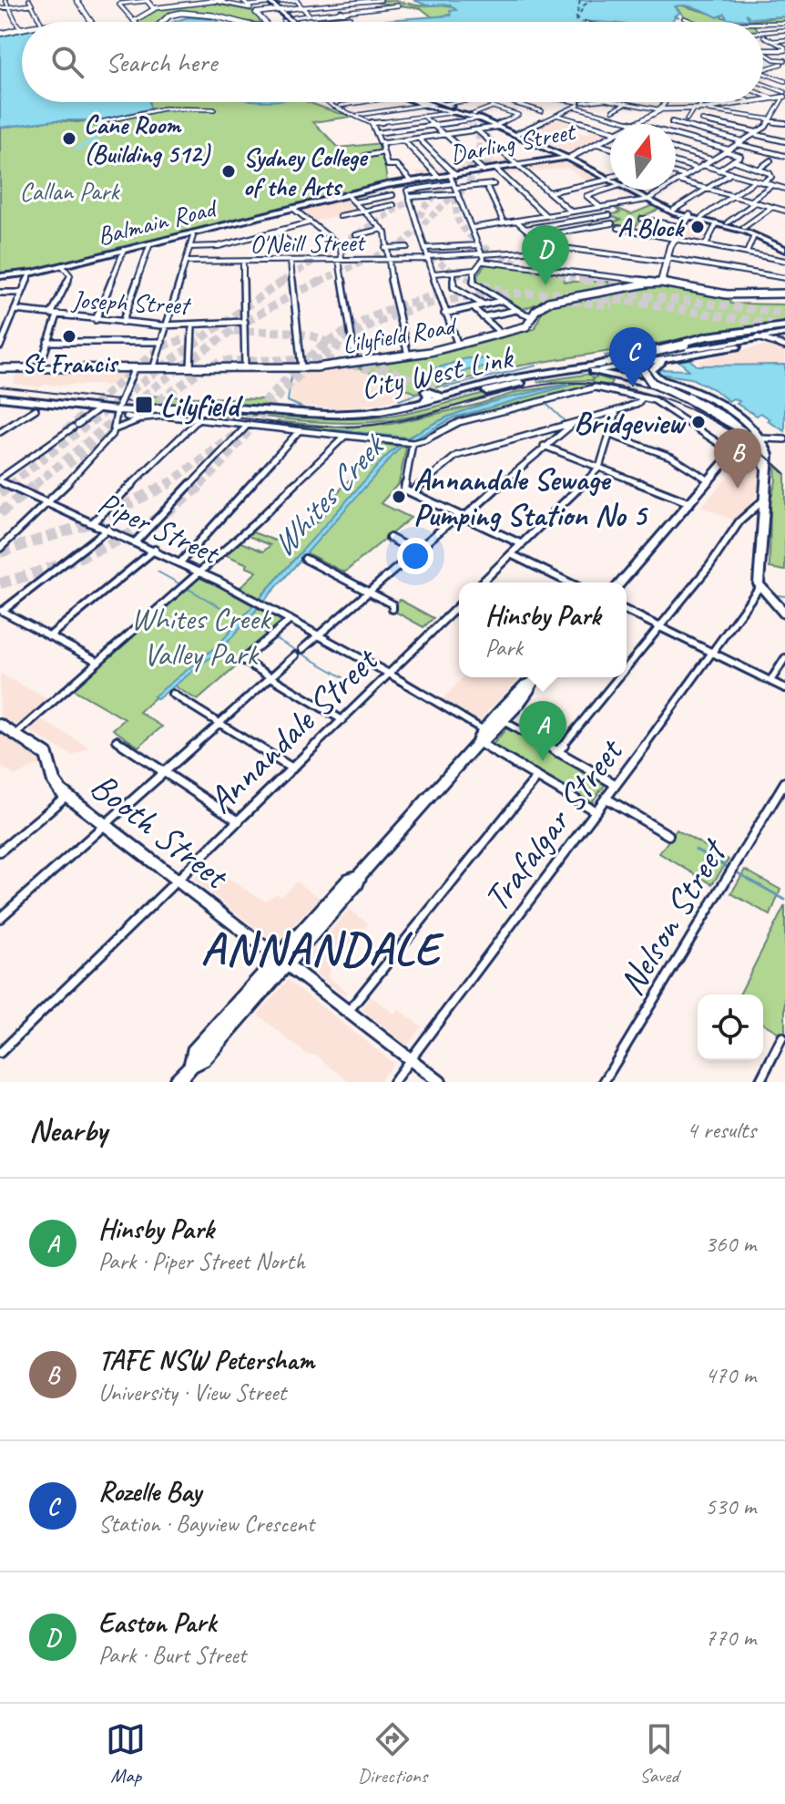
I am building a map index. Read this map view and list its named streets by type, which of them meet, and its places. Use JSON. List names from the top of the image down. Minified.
{"streets":{"main road":["Darling Street","Balmain Road","Lilyfield Road","City West Link","Booth Street"],"street":["O'Neill Street","Joseph Street","Piper Street","Annandale Street","Trafalgar Street","Nelson Street"]},"crossings":[["Darling Street","Balmain Road"],["Piper Street","Annandale Street"],["Piper Street","Trafalgar Street"],["Annandale Street","Booth Street"],["Trafalgar Street","Booth Street"]],"districts":["ANNANDALE"],"water":["Whites Creek"],"parks":["Callan Park","Whites Creek Valley Park"],"places":{"other":["Cane Room (Building 512)","Sydney College of the Arts","A Block","St Francis","Bridgeview","Annandale Sewage Pumping Station No 5"],"transit":["Lilyfield"]},"north":"top","page":{"search":"Search here","pins":["D","C","B","A"],"popup":["Hinsby Park","Park"],"heading":["Nearby","4 results"],"list":[{"mark":"A","name":"Hinsby Park","note":"Park · Piper Street North","value":"360 m"},{"mark":"B","name":"TAFE NSW Petersham","note":"University · View Street","value":"470 m"},{"mark":"C","name":"Rozelle Bay","note":"Station · Bayview Crescent","value":"530 m"},{"mark":"D","name":"Easton Park","note":"Park · Burt Street","value":"770 m"}],"nav":["Map","Directions","Saved"]}}
